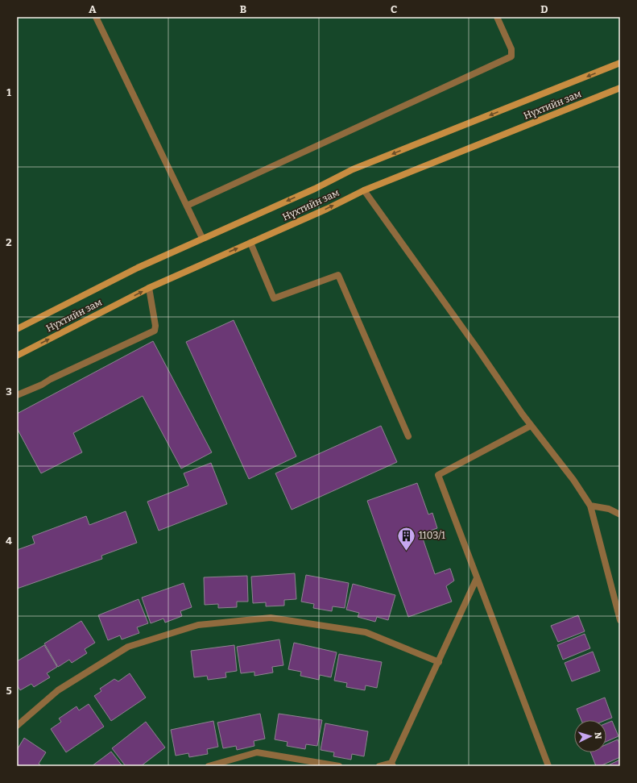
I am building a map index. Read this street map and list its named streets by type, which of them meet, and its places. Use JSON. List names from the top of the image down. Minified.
{"streets":{"main road":["Нүхтийн зам"]},"places":{"building":["1103/1"]},"north":"right","grid":{"columns":["A","B","C","D"],"rows":["1","2","3","4","5"]}}
